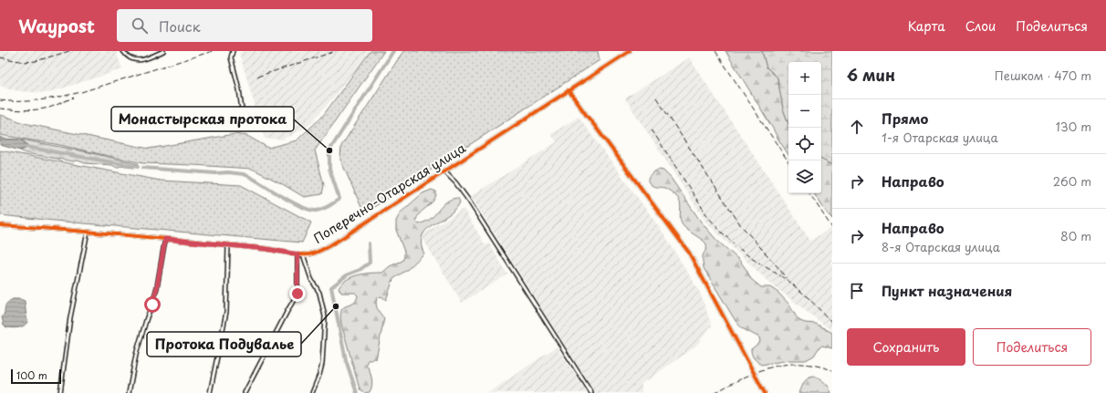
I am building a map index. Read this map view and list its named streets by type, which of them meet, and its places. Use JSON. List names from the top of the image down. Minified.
{"streets":{"street":["Поперечно-Отарская улица"]},"places":["Монастырская протока","Протока Подувалье"],"scale_bar":"100 m","page":{"header":"Waypost","search":"Поиск","nav":["Карта","Слои","Поделиться"],"heading":["6 мин","Пешком · 470 m"],"map_buttons":["+","−"],"list":[["Прямо","1-я Отарская улица","130 m"],["Направо","260 m"],["Направо","8-я Отарская улица","80 m"],"Пункт назначения"],"buttons":["Сохранить","Поделиться"],"scale":"100 m"}}
